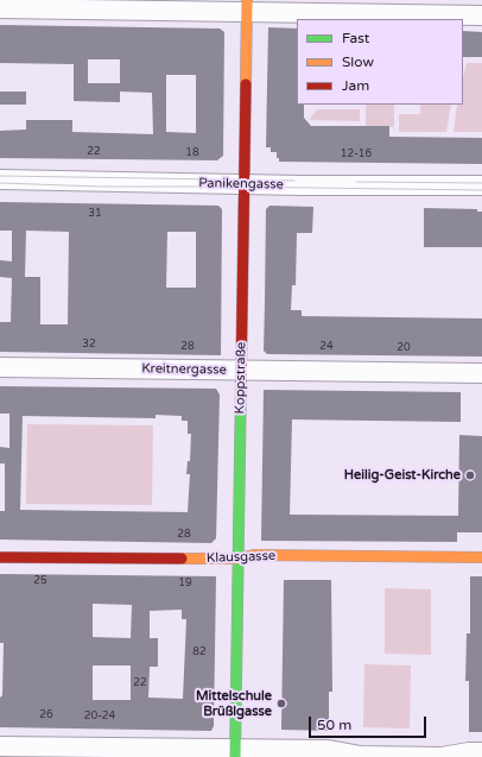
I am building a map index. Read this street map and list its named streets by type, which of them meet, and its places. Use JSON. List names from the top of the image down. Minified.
{"streets":{"main road":["Koppstraße","Klausgasse"],"street":["Panikengasse","Kreitnergasse"]},"crossings":[["Panikengasse","Koppstraße"],["Kreitnergasse","Koppstraße"],["Koppstraße","Klausgasse"]],"places":["Heilig-Geist-Kirche","Mittelschule Brüßlgasse"],"house_numbers":["22","18","12-16","31","32","28","24","20","28","25","19","82","22","26","20-24"],"legend":["Fast","Slow","Jam"],"scale_bar":"50 m"}
